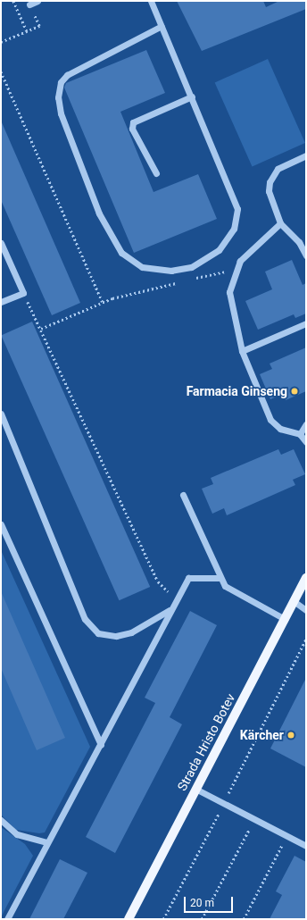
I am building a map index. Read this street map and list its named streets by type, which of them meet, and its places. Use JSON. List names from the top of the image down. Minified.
{"streets":{"main road":["Strada Hristo Botev"]},"places":["Farmacia Ginseng","Kärcher"],"scale_bar":"20 m"}
